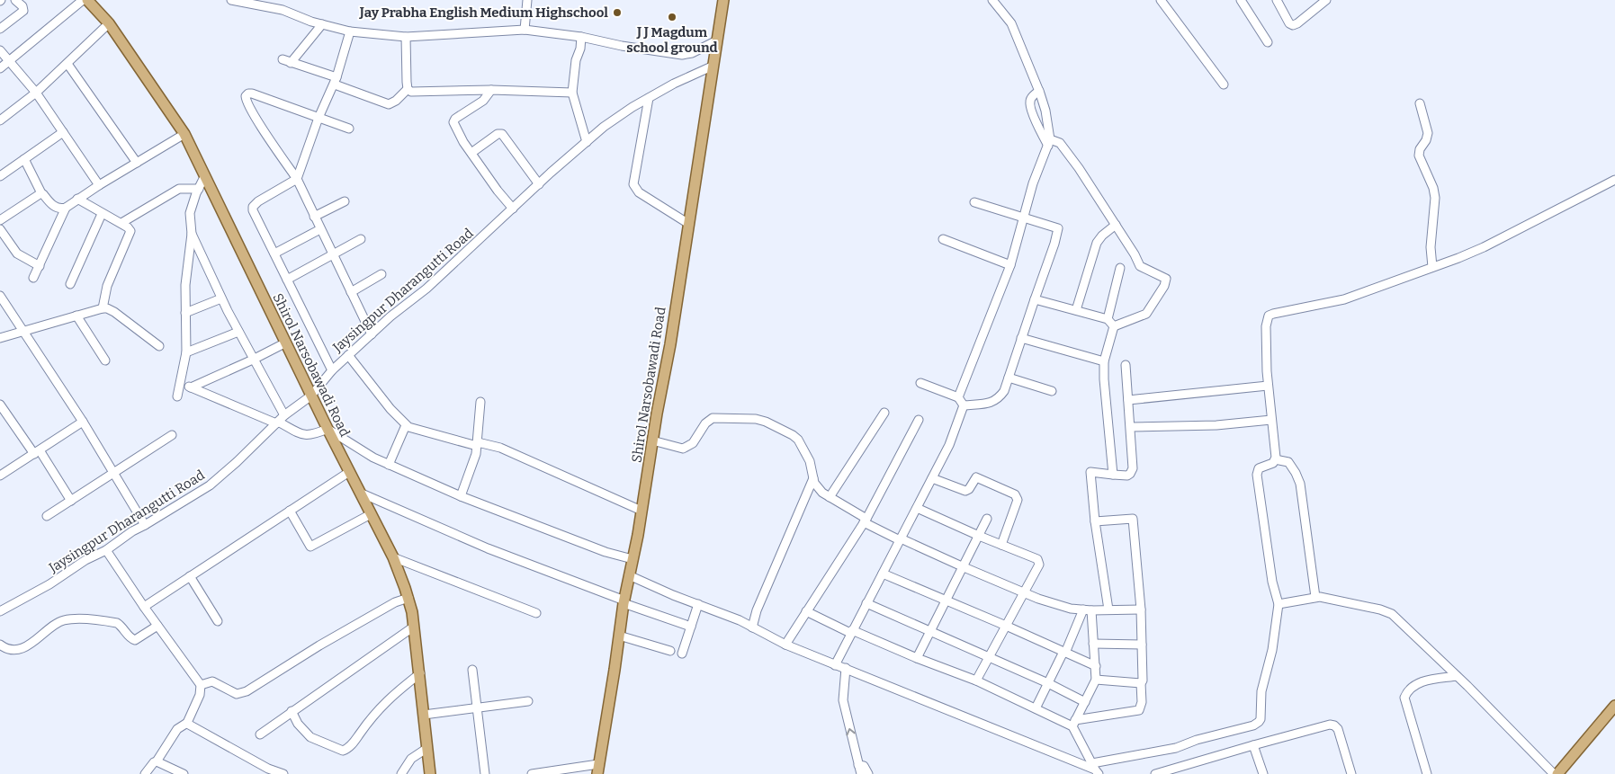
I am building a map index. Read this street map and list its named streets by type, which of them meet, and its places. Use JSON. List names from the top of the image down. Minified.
{"streets":{"main road":["Shirol Narsobawadi Road"],"street":["Jaysingpur Dharangutti Road"]},"crossings":[["Jaysingpur Dharangutti Road","Shirol Narsobawadi Road"]],"places":["Jay Prabha English Medium Highschool","J J Magdum school ground"]}
